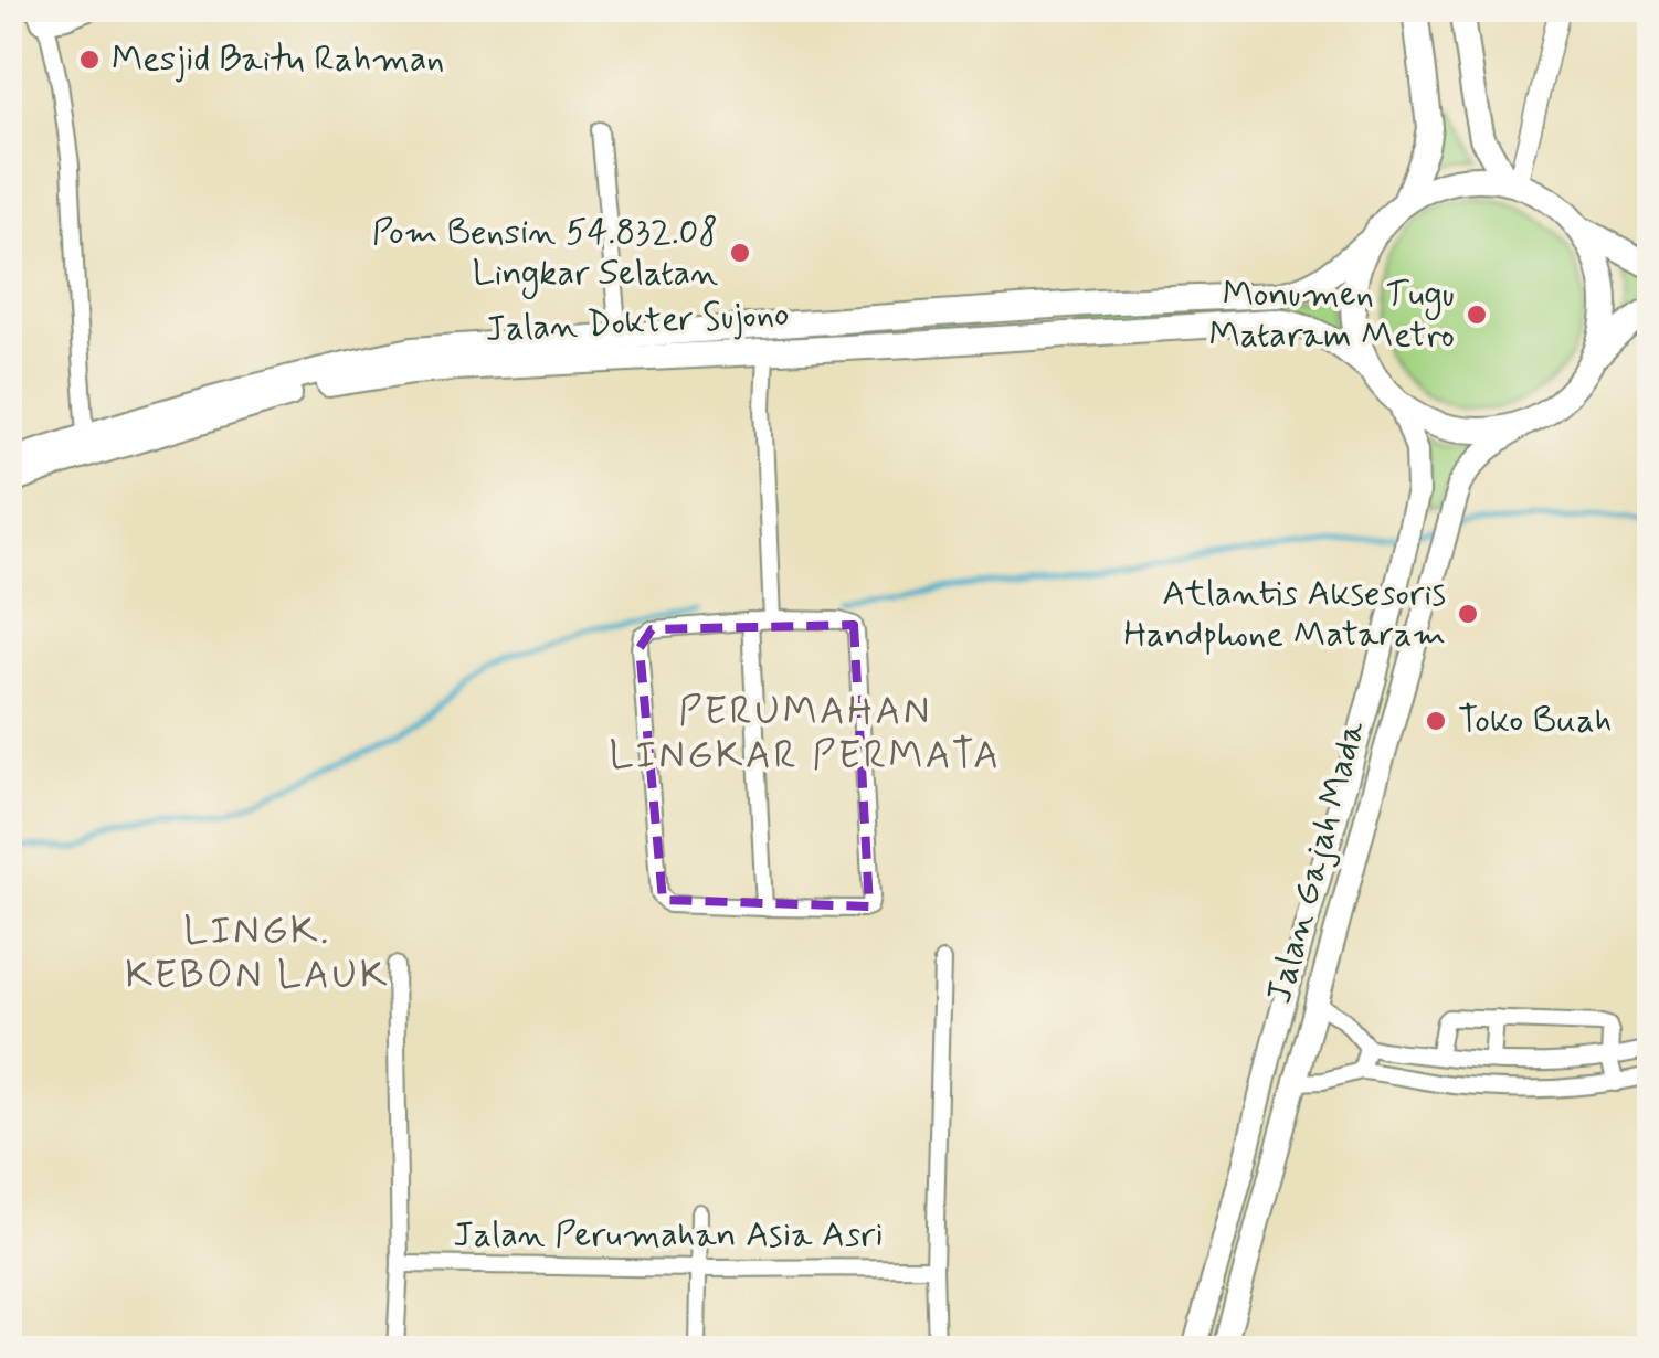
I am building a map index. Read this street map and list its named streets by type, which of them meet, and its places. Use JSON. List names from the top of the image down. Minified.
{"streets":{"highway":["Jalan Dokter Sujono"],"main road":["Jalan Gajah Mada"],"street":["Jalan Perumahan Asia Asri"]},"crossings":[["Jalan Dokter Sujono","Jalan Gajah Mada"]],"districts":["PERUMAHAN LINGKAR PERMATA","LINGK. KEBON LAUK"],"places":["Mesjid Baitu Rahman","Pom Bensin 54.832.08 Lingkar Selatan","Monumen Tugu Mataram Metro","Atlantis Aksesoris Handphone Mataram","Toko Buah"]}
